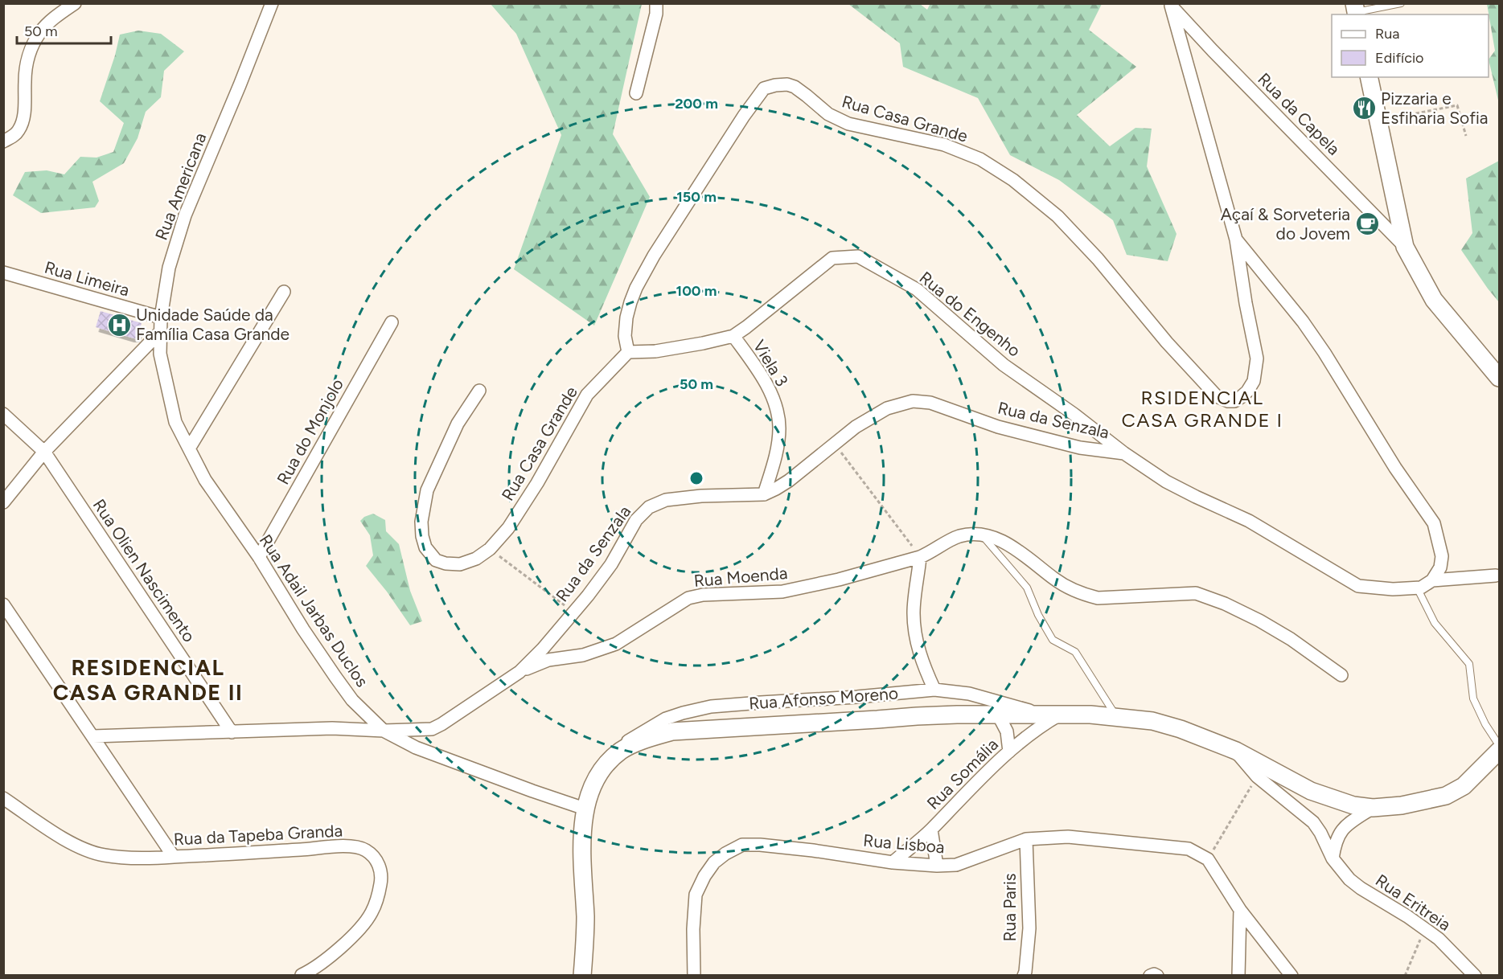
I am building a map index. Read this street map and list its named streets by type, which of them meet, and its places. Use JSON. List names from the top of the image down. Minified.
{"streets":{"main road":["Rua Afonso Moreno"],"street":["Rua da Capela","Rua Casa Grande","Rua Americana","Rua Limeira","Rua do Engenho","Viela 3","Rua da Senzala","Rua do Monjolo","Rua Olien Nascimento","Rua Moenda","Rua Adail Jarbas Duclos","Rua Somália","Rua da Tapeba Granda","Rua Lisboa","Rua Eritreia","Rua Paris"]},"crossings":[["Rua da Capela","Rua Casa Grande"],["Rua Casa Grande","Rua do Engenho"],["Rua Americana","Rua Limeira"],["Rua Americana","Rua Adail Jarbas Duclos"],["Rua do Engenho","Viela 3"],["Rua do Engenho","Rua da Senzala"],["Viela 3","Rua da Senzala"],["Rua da Senzala","Rua Olien Nascimento"],["Rua da Senzala","Rua Moenda"],["Rua da Senzala","Rua Adail Jarbas Duclos"],["Rua do Monjolo","Rua Adail Jarbas Duclos"],["Rua Adail Jarbas Duclos","Rua Afonso Moreno"],["Rua Afonso Moreno","Rua Somália"],["Rua Afonso Moreno","Rua Eritreia"],["Rua Somália","Rua Lisboa"],["Rua Lisboa","Rua Paris"]],"districts":["RSIDENCIAL CASA GRANDE I","RESIDENCIAL CASA GRANDE II"],"places":{"restaurant":["Pizzaria e Esfiharia Sofia"],"cafe":["Açaí & Sorveteria do Jovem"],"hospital":["Unidade Saúde da Família Casa Grande"]},"legend":["Rua","Edifício"],"scale_bar":"50 m","rings":["200 m","150 m","100 m","50 m"]}
